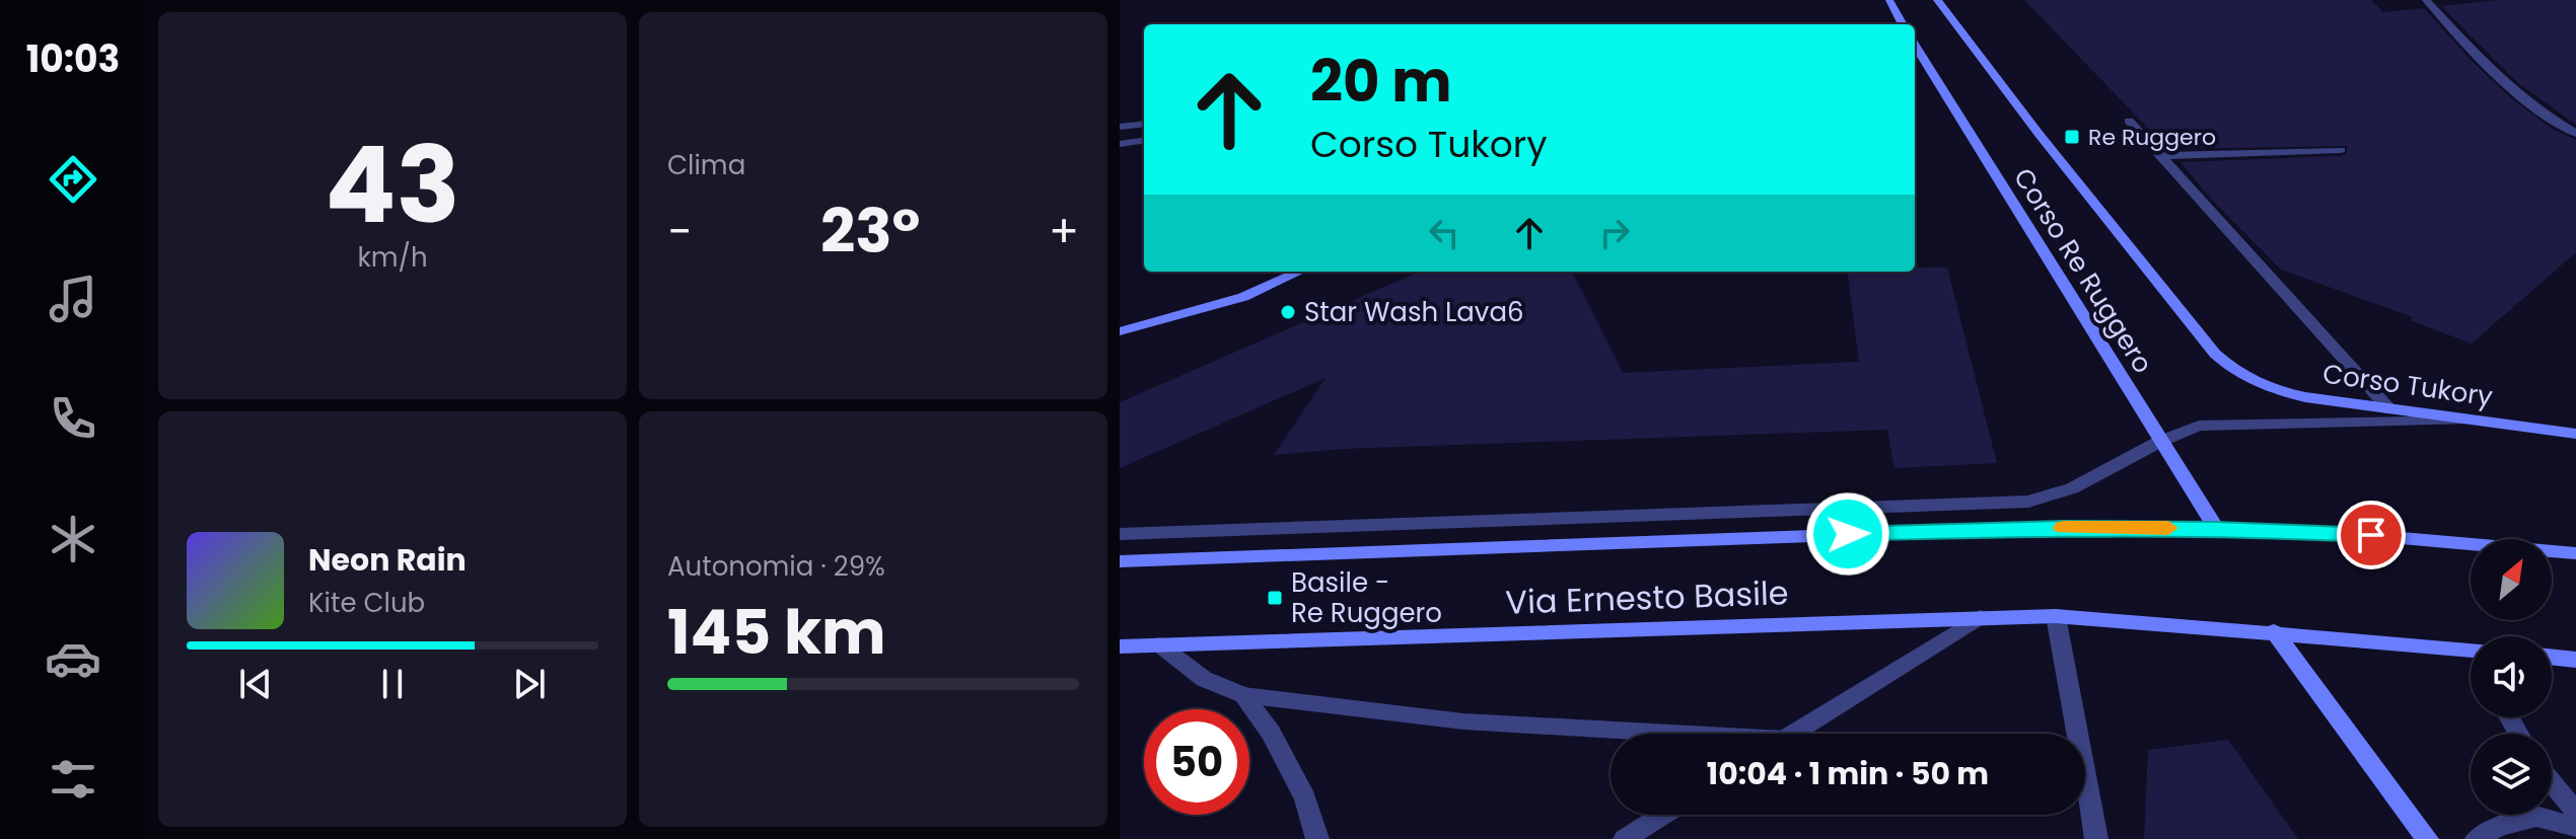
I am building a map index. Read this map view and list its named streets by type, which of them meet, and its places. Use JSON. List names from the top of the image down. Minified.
{"streets":{"main road":["Corso Re Ruggero","Corso Tukory","Via Ernesto Basile"]},"crossings":[["Corso Re Ruggero","Corso Tukory"],["Corso Re Ruggero","Via Ernesto Basile"]],"places":{"transit":["Re Ruggero","Basile - Re Ruggero"],"other":["Star Wash Lava6"]},"north":"top right","page":{"tabs":"10:03","tile":[["43","km/h"],"Clima",["Autonomia · 29%","145 km"]],"turn":["20 m","Corso Tukory"],"heat":["−","23°","+"],"song":["Neon Rain","Kite Club"],"limit":"50","trip":"10:04 · 1 min · 50 m"}}
